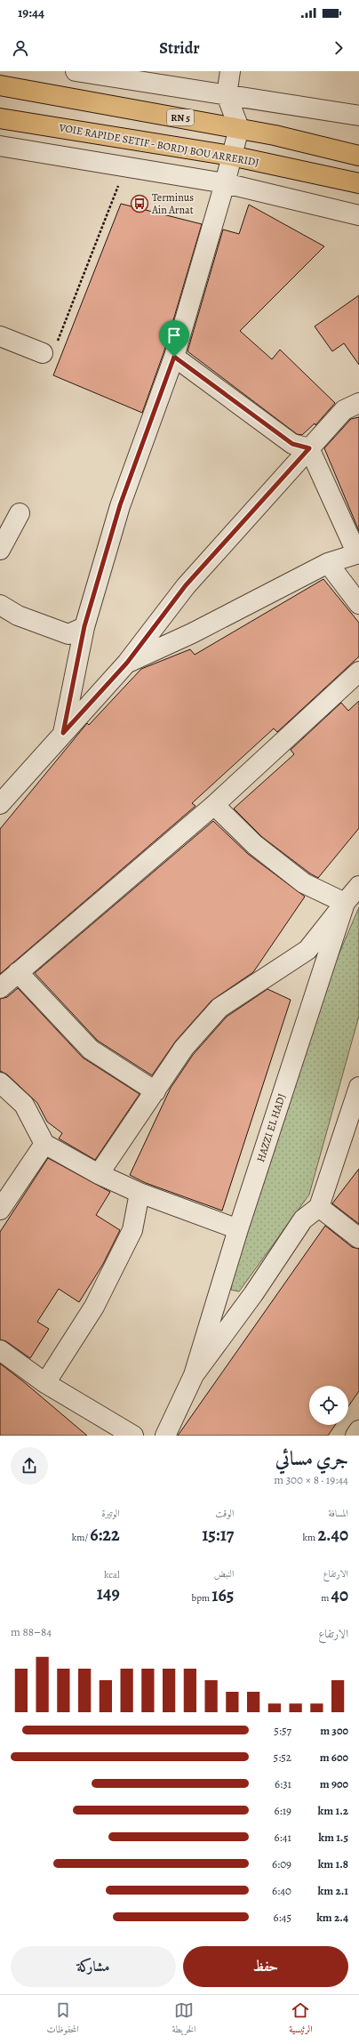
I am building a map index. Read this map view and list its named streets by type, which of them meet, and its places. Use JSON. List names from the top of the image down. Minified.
{"streets":{"highway":["RN 5","VOIE RAPIDE SETIF - BORDJ BOU ARRERIDJ"],"street":["HAZZI EL HADJ"]},"places":{"bus stop":["Terminus Ain Arnat"]},"page":{"status":"19:44","header":"Stridr","heading":["جري مسائي","19:44 · 8 × 300 m"],"stats":[["المسافة","2.40 km"],["الوقت","15:17"],["الوتيرة","6:22 /km"],["الارتفاع","40 m"],["النبض","165 bpm"],["kcal","149"]],"chart":["الارتفاع","84–88 m"],"list":[{"name":"300 m","note":"5:57"},{"name":"600 m","note":"5:52"},{"name":"900 m","note":"6:31"},{"name":"1.2 km","note":"6:19"},{"name":"1.5 km","note":"6:41"},{"name":"1.8 km","note":"6:09"},{"name":"2.1 km","note":"6:40"},{"name":"2.4 km","note":"6:45"}],"buttons":["حفظ","مشاركة"],"tabs":["الرئيسية","الخريطة","المحفوظات"]}}
